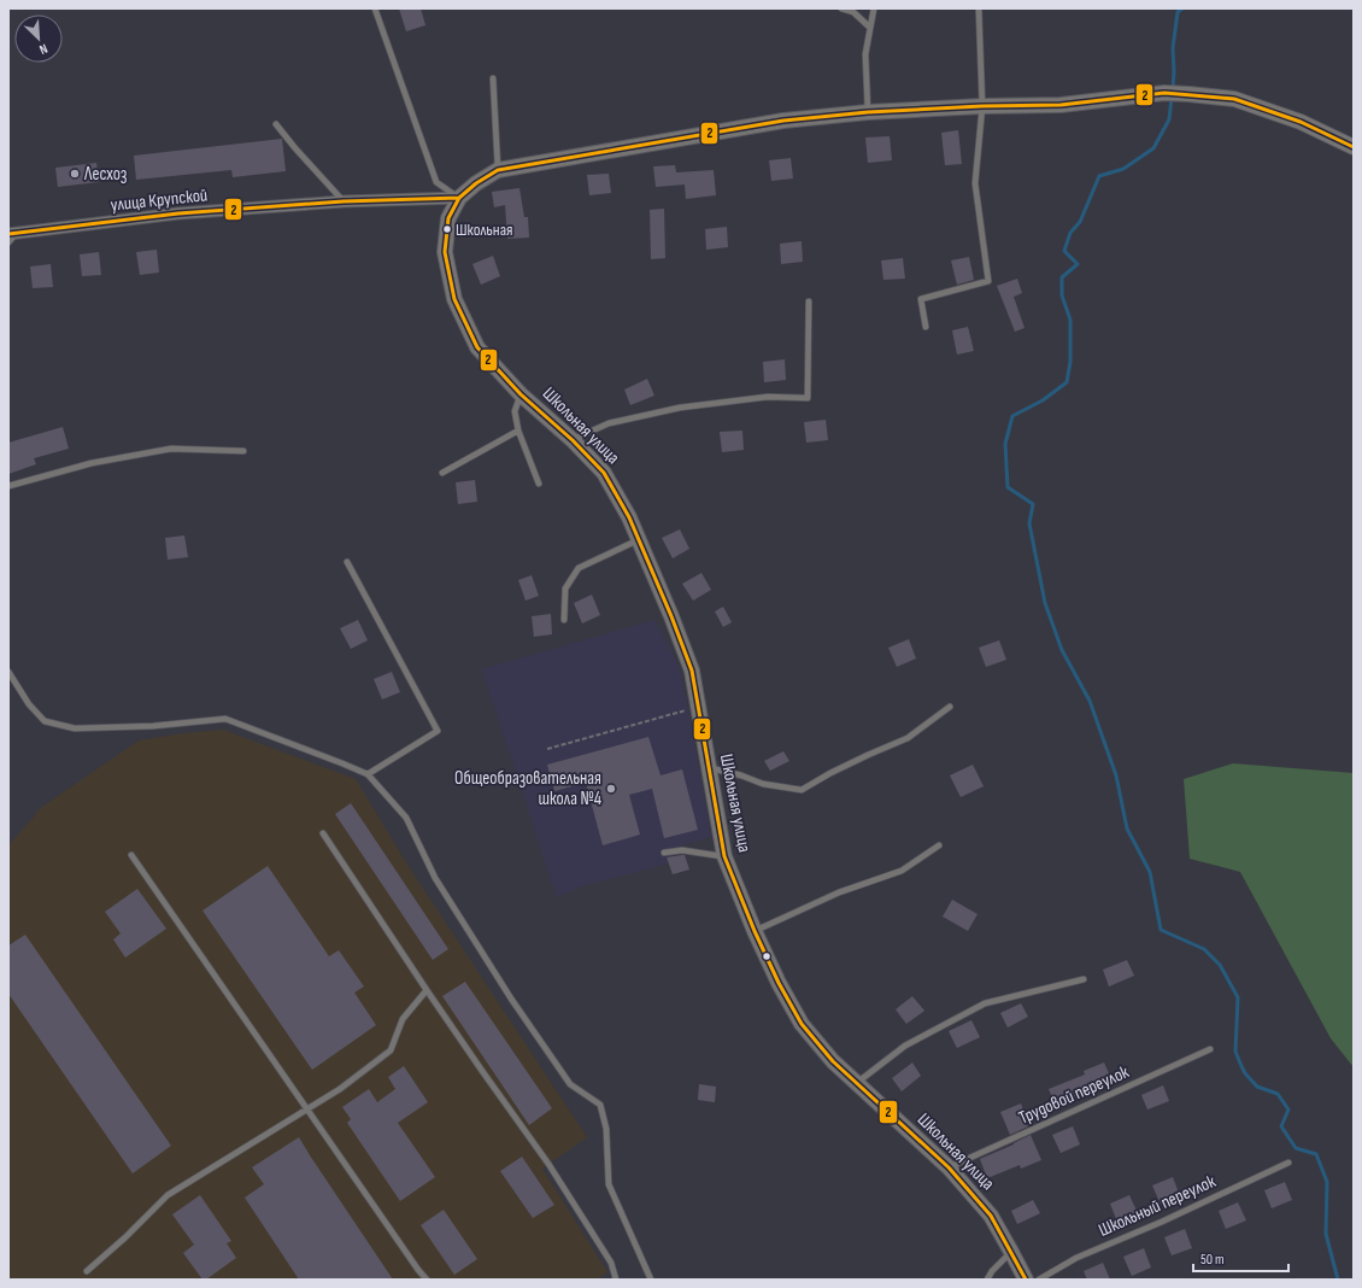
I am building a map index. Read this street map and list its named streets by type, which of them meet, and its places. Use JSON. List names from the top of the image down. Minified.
{"streets":{"street":["улица Крупской","Школьная улица"],"lane":["Трудовой переулок","Школьный переулок"]},"crossings":[["улица Крупской","Школьная улица"],["Школьная улица","Трудовой переулок"]],"places":["Лесхоз","Школьная","Общеобразовательная школа №4"],"lines":["transit line 2"],"scale_bar":"50 m","north":"bottom right"}
